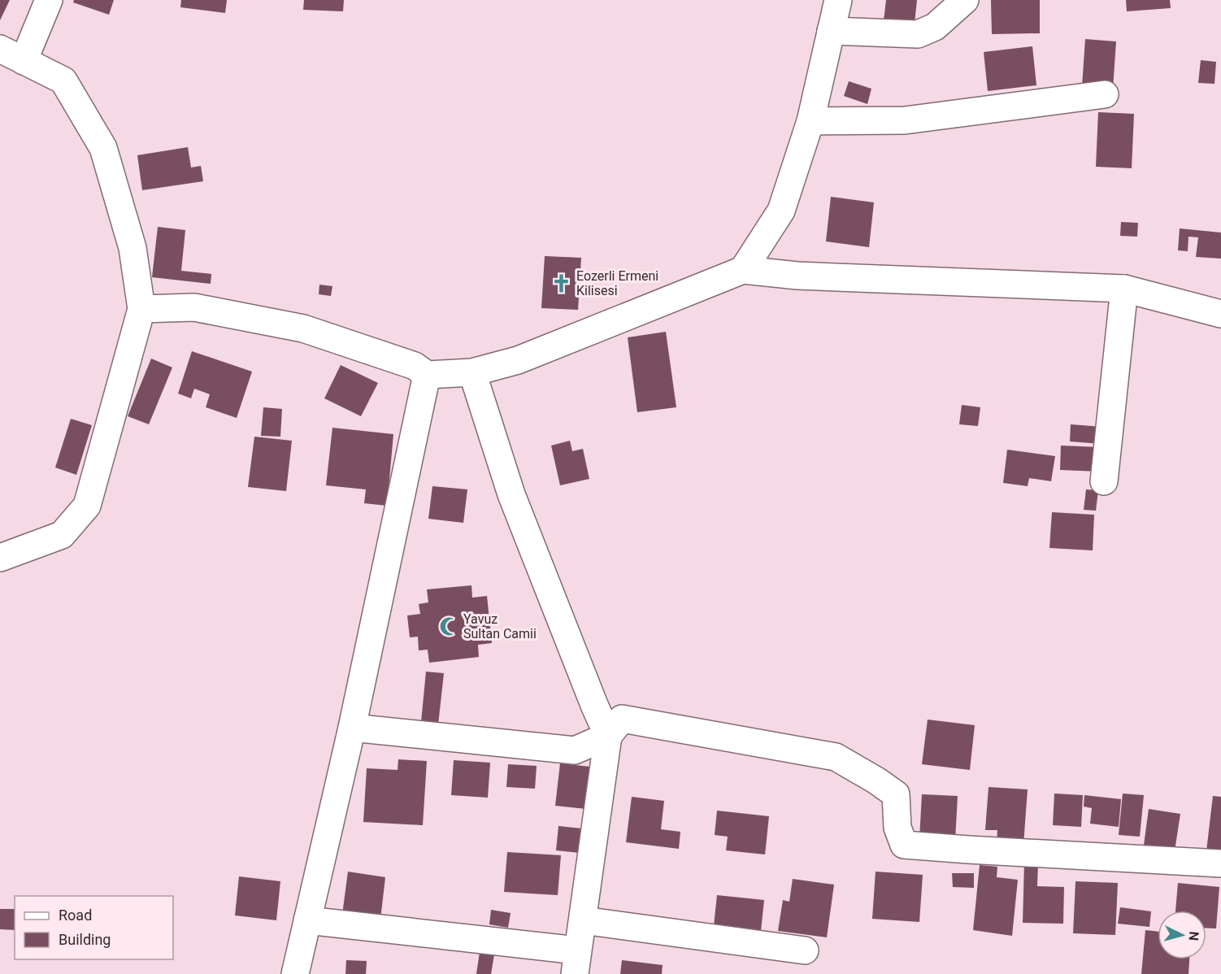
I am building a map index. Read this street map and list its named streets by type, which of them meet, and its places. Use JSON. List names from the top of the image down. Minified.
{"places":{"church":["Eozerli Ermeni Kilisesi"],"mosque":["Yavuz Sultan Camii"]},"legend":["Road","Building"],"north":"right"}
